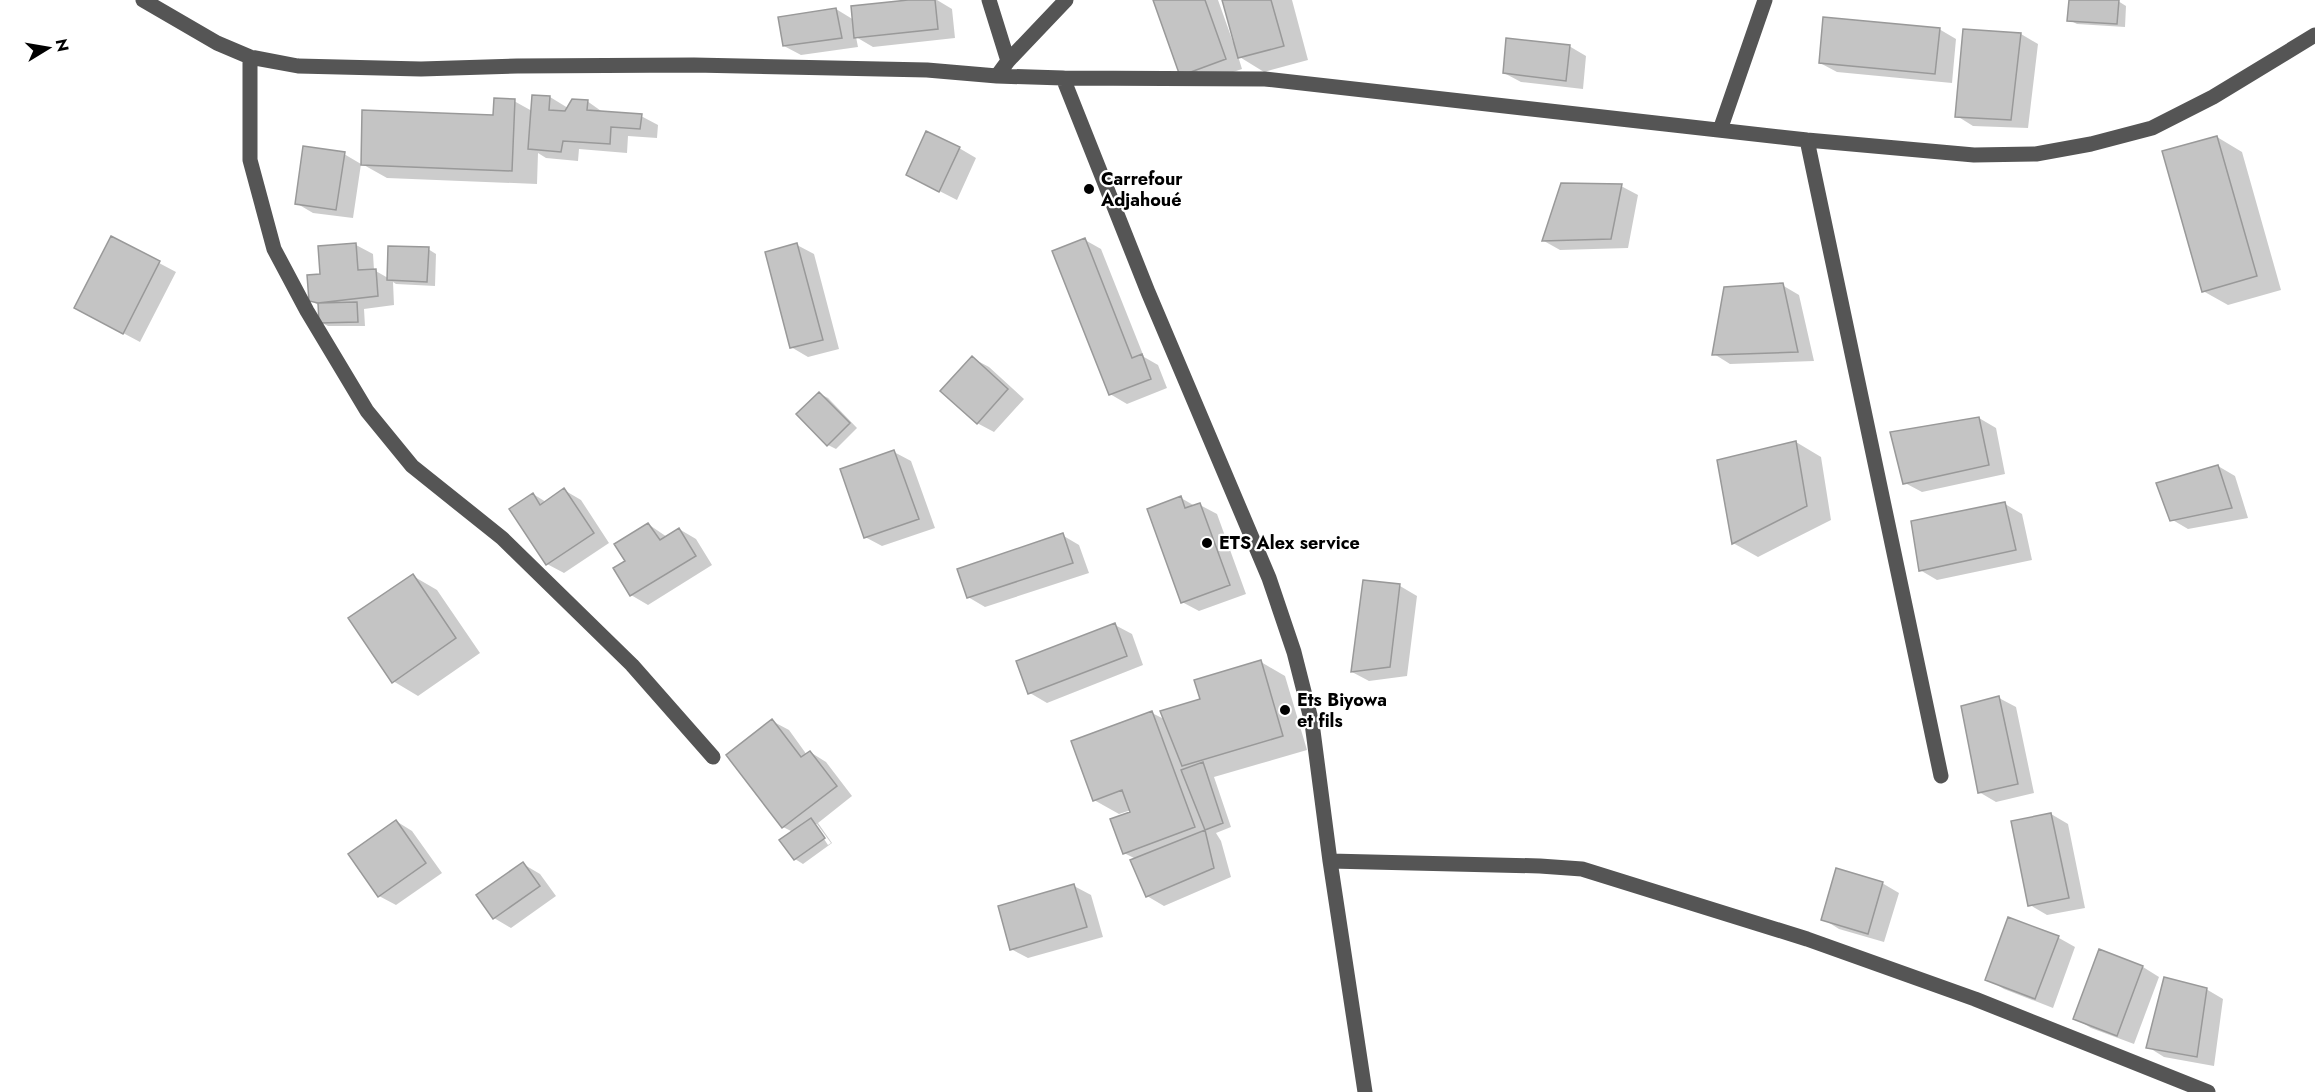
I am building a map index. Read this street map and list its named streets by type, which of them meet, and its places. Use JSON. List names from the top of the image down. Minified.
{"places":["Carrefour Adjahoué","ETS Alex service","Ets Biyowa et fils"],"north":"right"}
